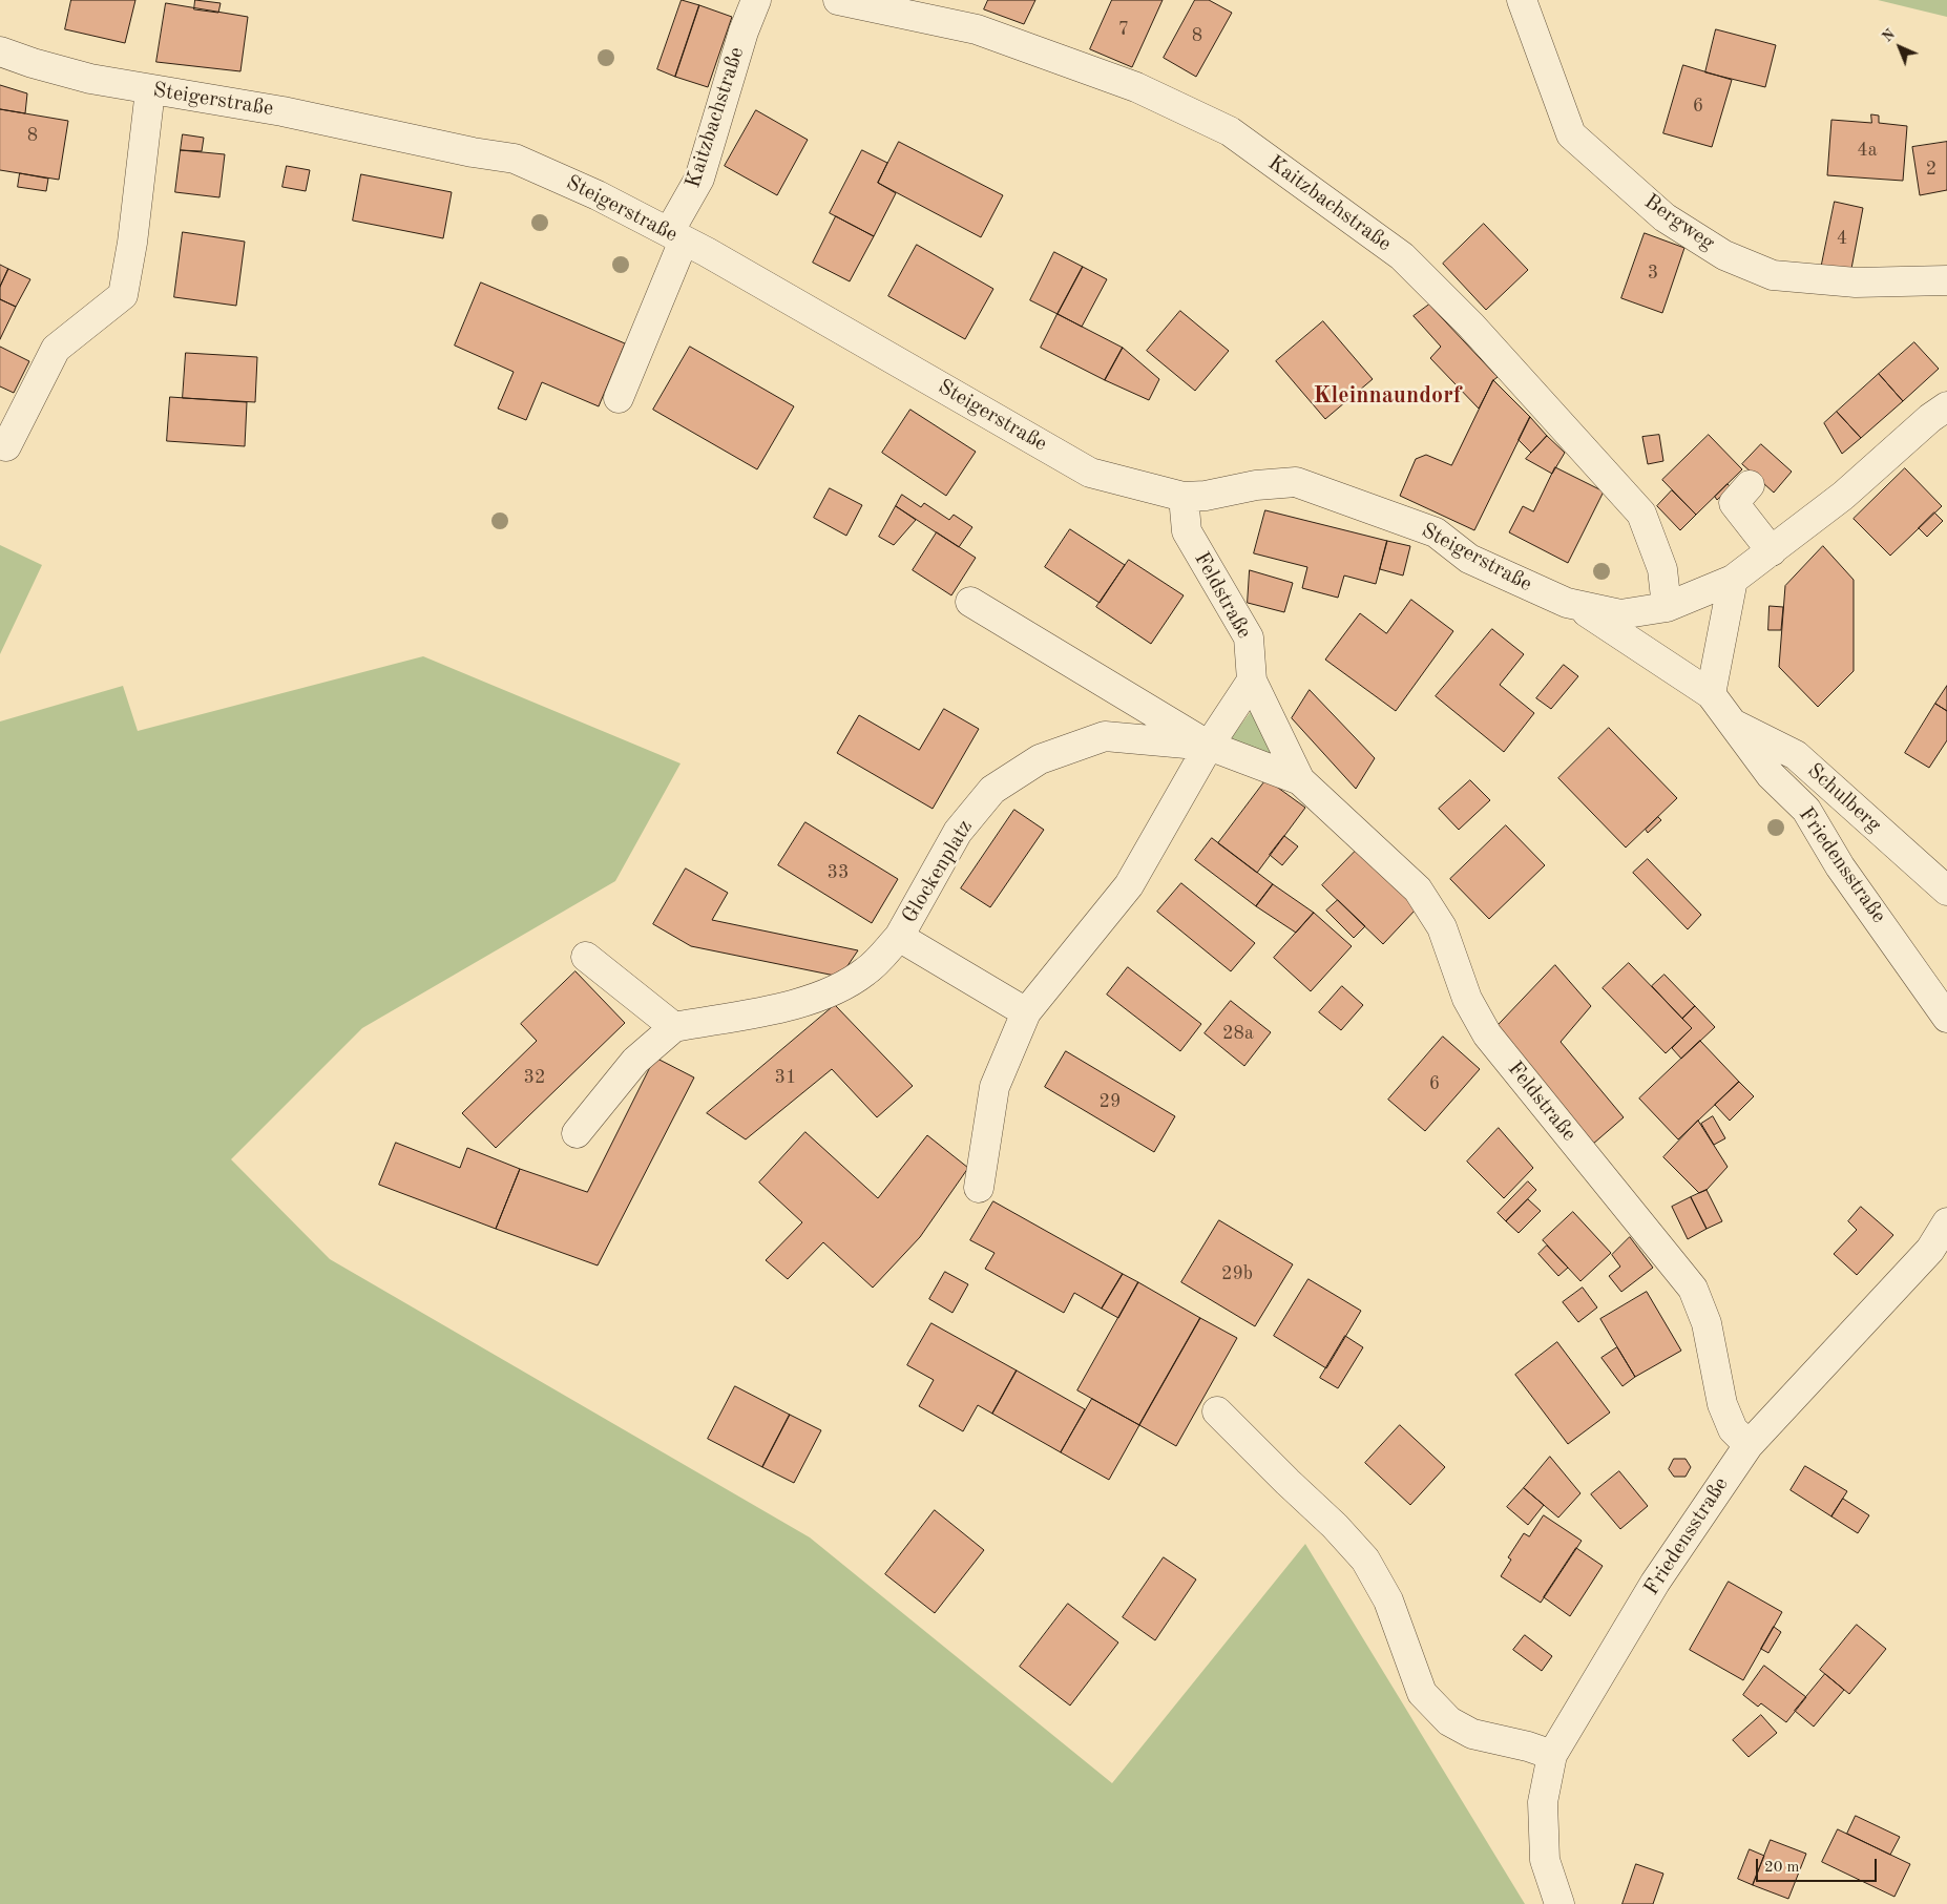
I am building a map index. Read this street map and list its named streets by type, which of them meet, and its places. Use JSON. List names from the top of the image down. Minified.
{"streets":{"street":["Steigerstraße","Kaitzbachstraße","Bergweg","Feldstraße","Schulberg","Friedensstraße","Glockenplatz"]},"crossings":[["Steigerstraße","Kaitzbachstraße"],["Steigerstraße","Feldstraße"],["Steigerstraße","Friedensstraße"],["Feldstraße","Friedensstraße"],["Feldstraße","Glockenplatz"],["Schulberg","Friedensstraße"]],"districts":["Kleinnaundorf"],"house_numbers":["7","8","6","8","4a","2","4","3","33","28a","32","31","6","29","29b"],"scale_bar":"20 m","north":"top left"}
